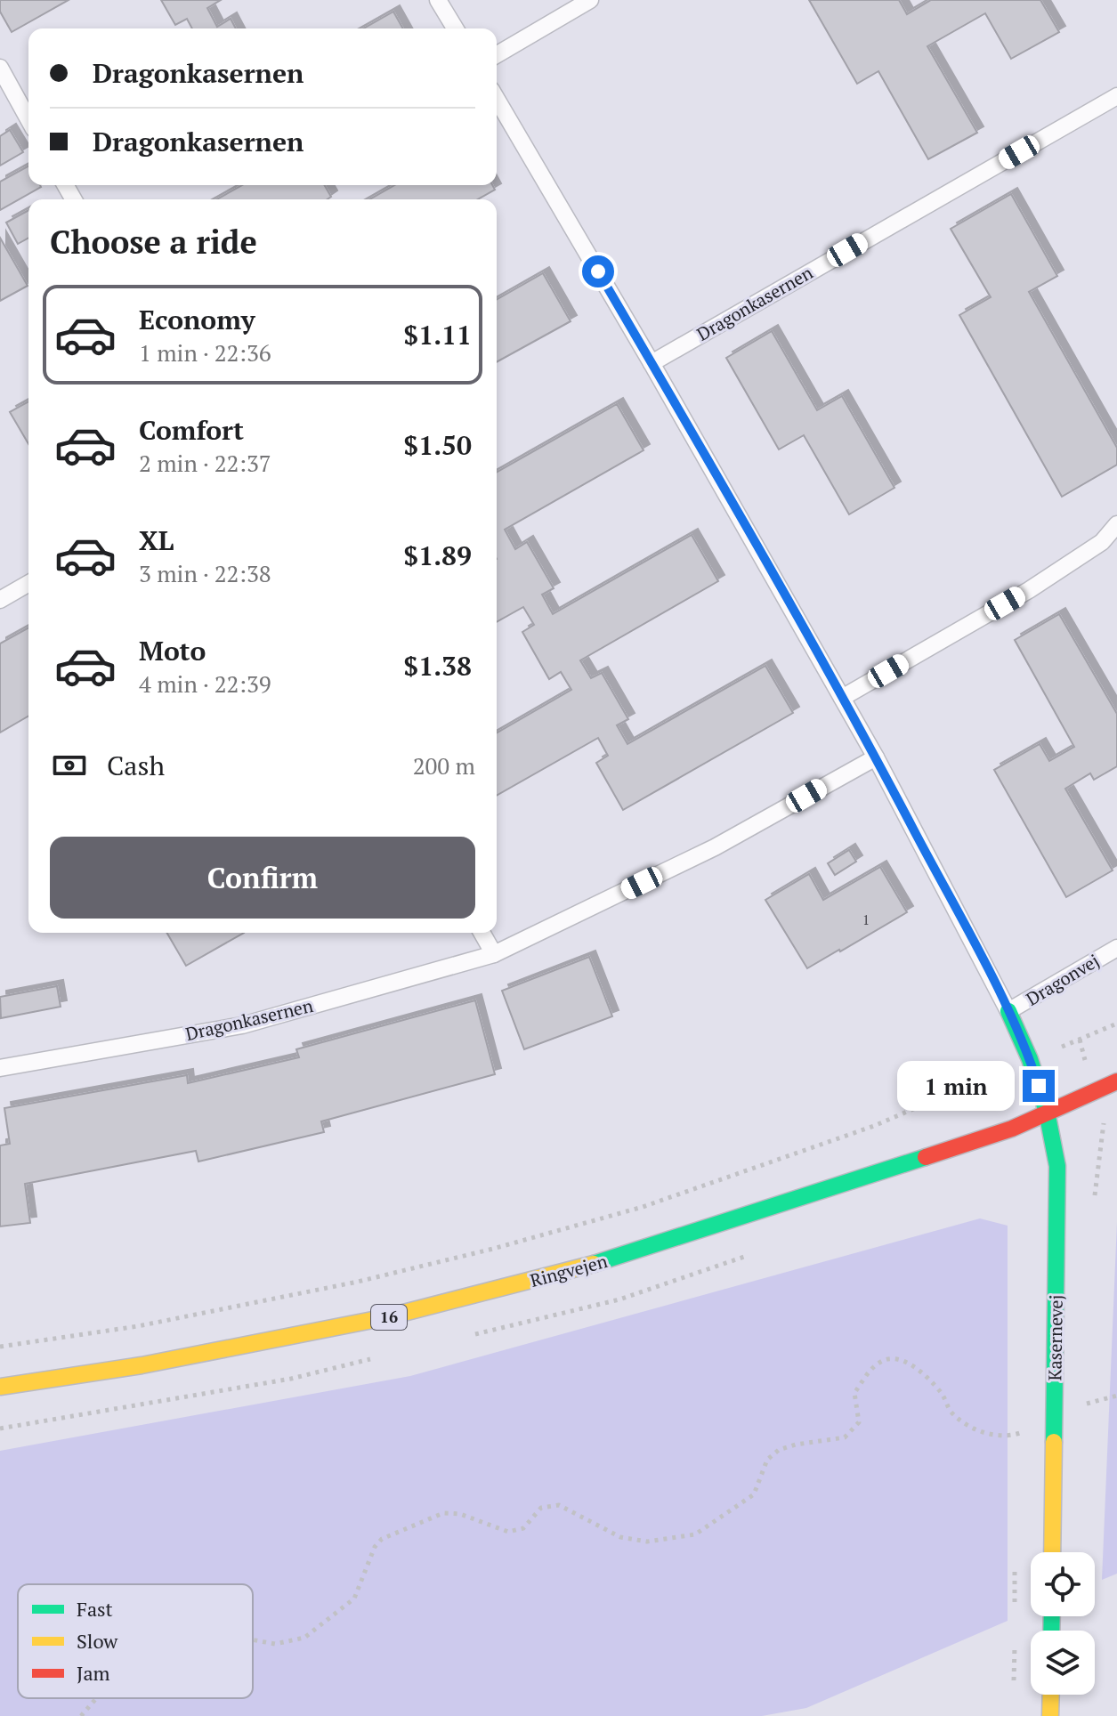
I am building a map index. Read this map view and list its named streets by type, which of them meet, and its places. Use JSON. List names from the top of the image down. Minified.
{"streets":{"main road":["Ringvejen","16","Kasernevej"],"lane":["Dragonkasernen","Dragonvej"]},"crossings":[["Ringvejen","Kasernevej"]],"house_numbers":["1"],"legend":["Fast","Slow","Jam"],"page":{"banner":["Dragonkasernen","Dragonkasernen"],"heading":"Choose a ride","list":[{"name":"Economy","note":"1 min · 22:36","value":"$1.11"},{"name":"Comfort","note":"2 min · 22:37","value":"$1.50"},{"name":"XL","note":"3 min · 22:38","value":"$1.89"},{"name":"Moto","note":"4 min · 22:39","value":"$1.38"}],"pay":["Cash","200 m"],"buttons":"Confirm","bubble":"1 min"}}
